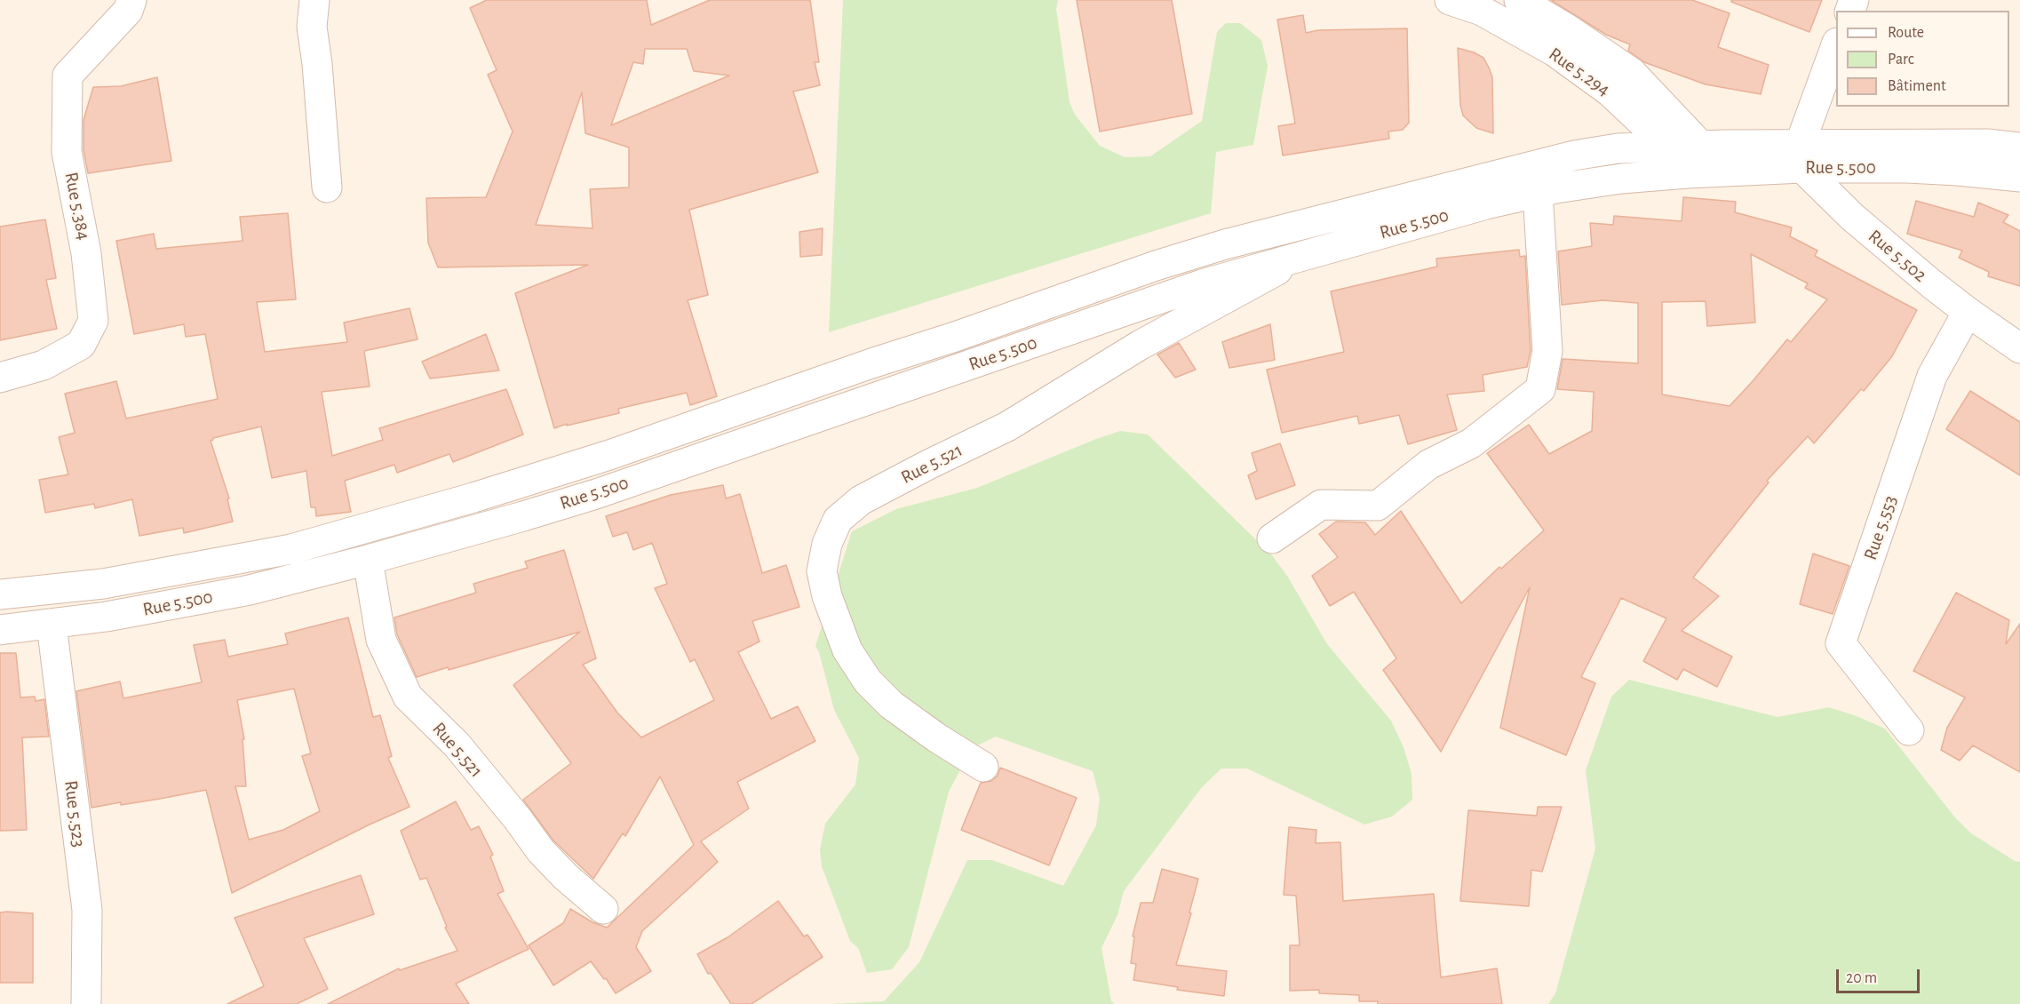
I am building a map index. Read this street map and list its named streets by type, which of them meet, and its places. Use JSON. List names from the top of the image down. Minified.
{"streets":{"main road":["Rue 5.294","Rue 5.500","Rue 5.384","Rue 5.502","Rue 5.521","Rue 5.553","Rue 5.523"]},"crossings":[["Rue 5.294","Rue 5.500"],["Rue 5.500","Rue 5.502"],["Rue 5.500","Rue 5.521"],["Rue 5.500","Rue 5.523"],["Rue 5.502","Rue 5.553"]],"legend":["Route","Parc","Bâtiment"],"scale_bar":"20 m"}
